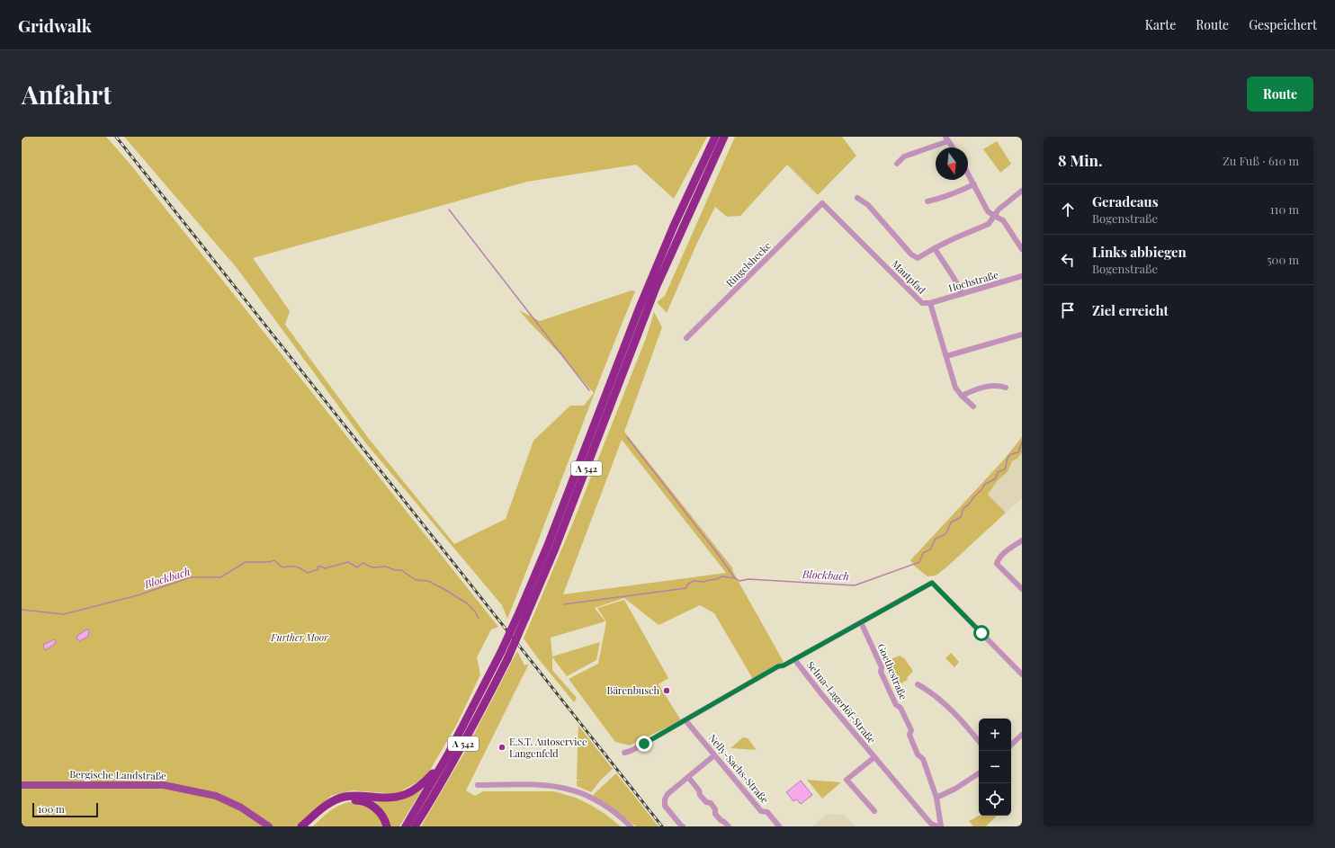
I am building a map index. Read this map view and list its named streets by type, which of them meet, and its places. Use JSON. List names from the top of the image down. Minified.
{"streets":{"highway":["A 542"],"main road":["Bergische Landstraße"],"street":["Ringelshecke","Mautpfad","Hochstraße","Goethestraße","Selma-Lagerlöf-Straße","Nelly-Sachs-Straße"]},"crossings":[["Ringelshecke","Mautpfad"],["Mautpfad","Hochstraße"]],"water":["Blockbach"],"parks":["Further Moor"],"places":["Bärenbusch","E.S.T. Autoservice Langenfeld"],"scale_bar":"100 m","north":"bottom","page":{"header":"Gridwalk","nav":["Karte","Route","Gespeichert"],"buttons":"Route","title":"Anfahrt","heading":["8 Min.","Zu Fuß · 610 m"],"list":[["Geradeaus","Bogenstraße","110 m"],["Links abbiegen","Bogenstraße","500 m"],"Ziel erreicht"],"map_buttons":["+","−"],"scale":"100 m"}}
